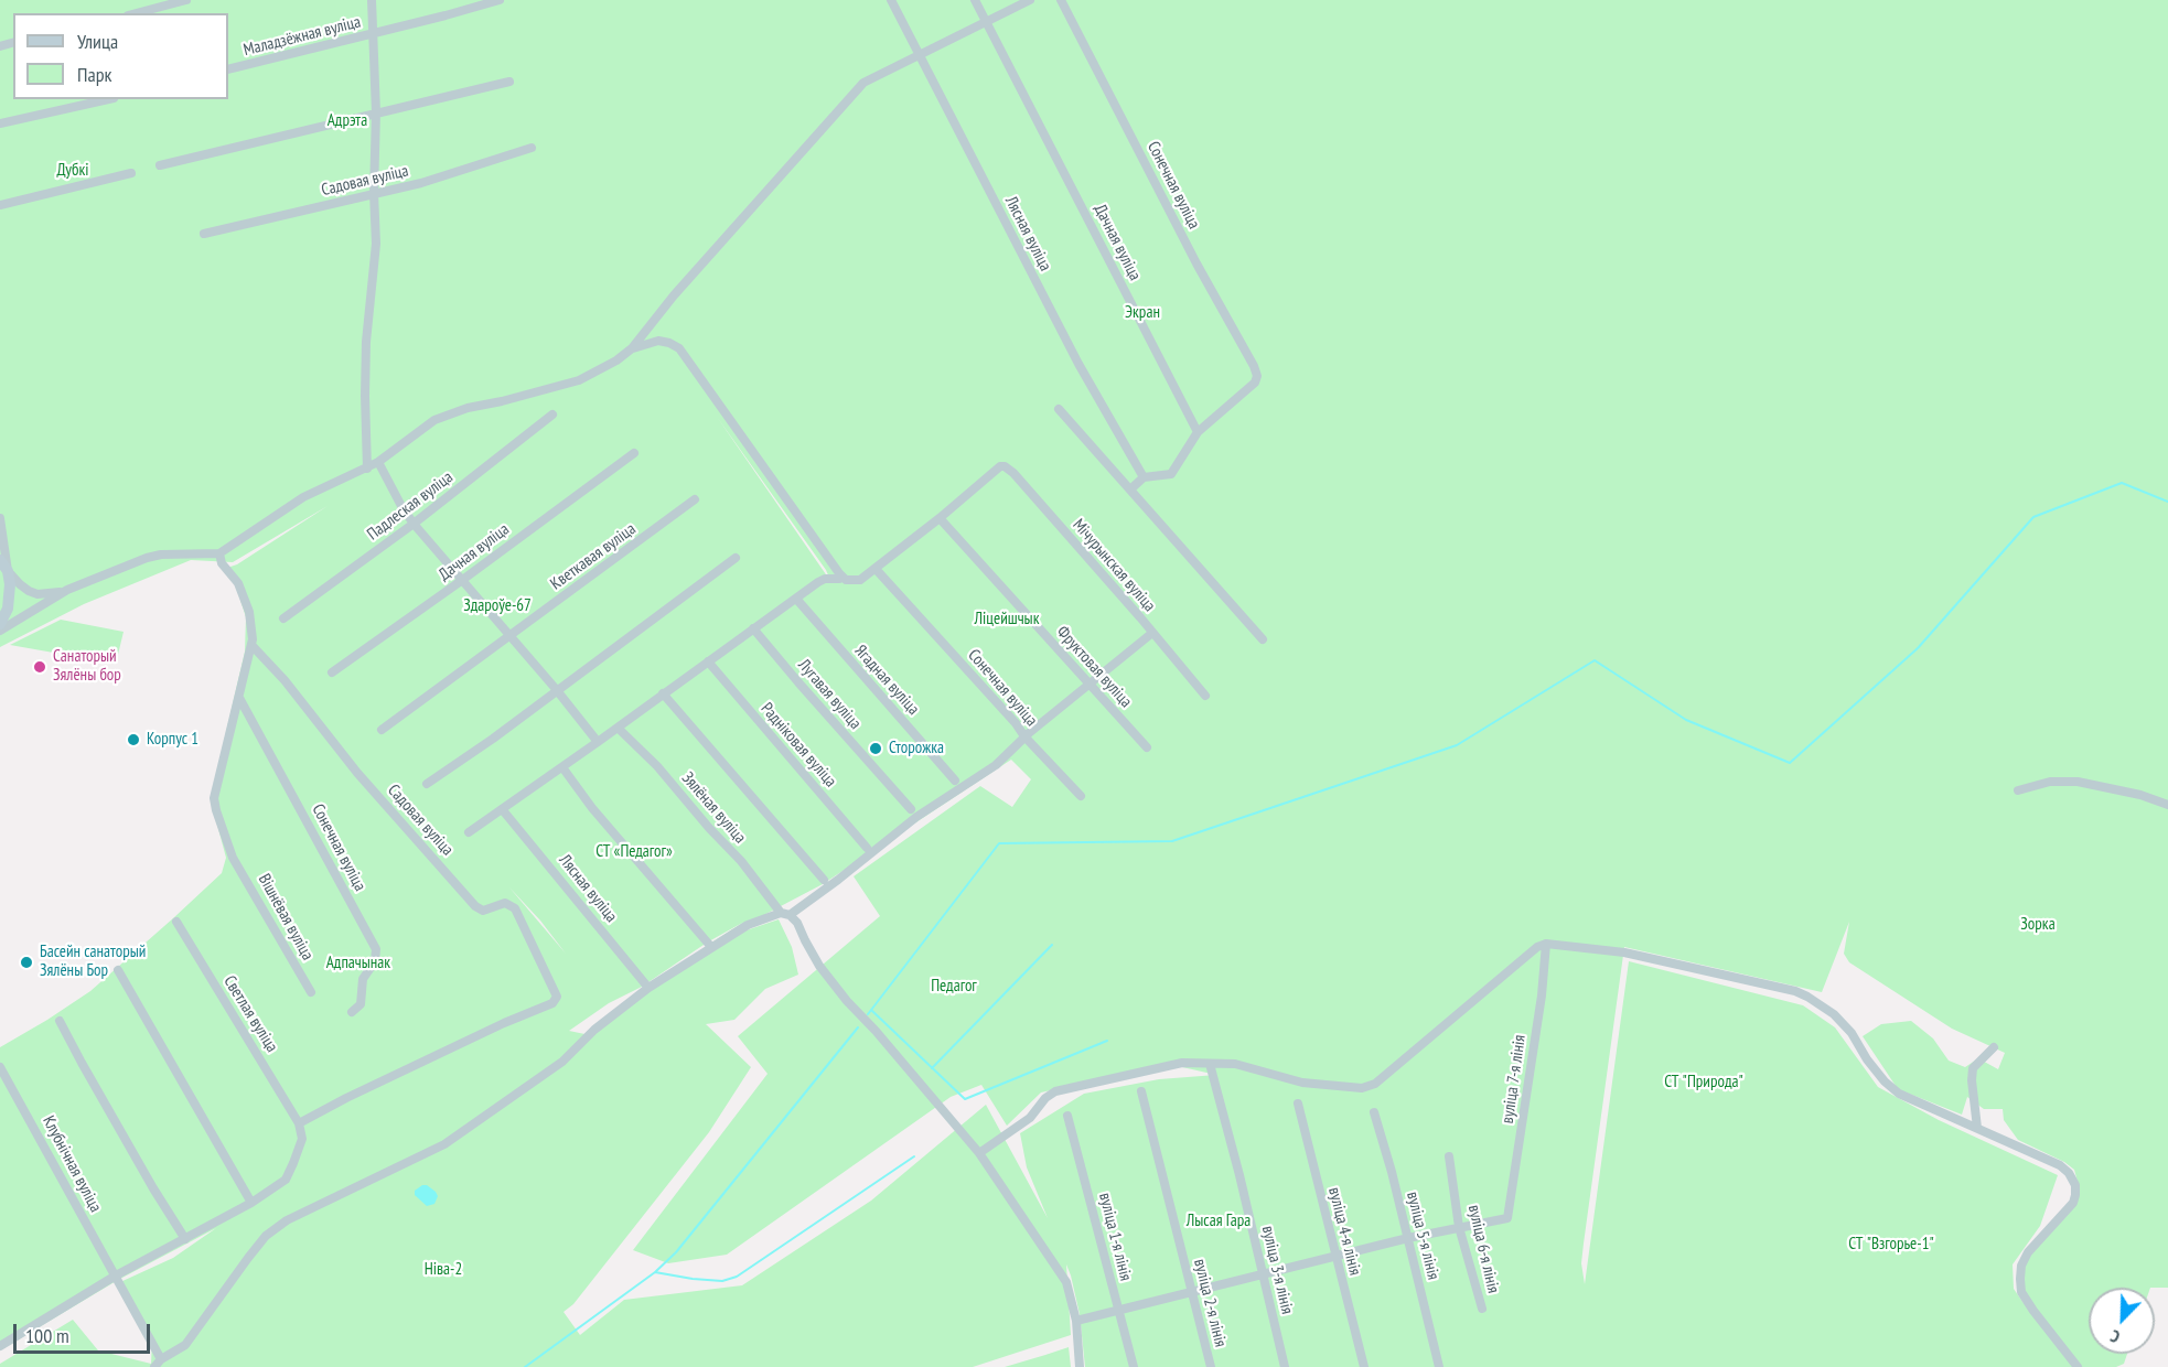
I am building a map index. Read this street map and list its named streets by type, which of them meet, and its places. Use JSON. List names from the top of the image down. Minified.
{"streets":{"street":["Маладзёжная вуліца","Садовая вуліца","Сонечная вуліца","Лясная вуліца","Дачная вуліца","Падлеская вуліца","Кветкавая вуліца","Мічурынская вуліца","Фруктовая вуліца","Ягадная вуліца","Лугавая вуліца","Радніковая вуліца","Зялёная вуліца","Вішнёвая вуліца","Светлая вуліца","вуліца 7-я лінія","Клубнічная вуліца","вуліца 4-я лінія","вуліца 5-я лінія","вуліца 1-я лінія","вуліца 6-я лінія","вуліца 3-я лінія","вуліца 2-я лінія"]},"crossings":[["Садовая вуліца","Вішнёвая вуліца"],["Садовая вуліца","Светлая вуліца"],["Сонечная вуліца","Дачная вуліца"],["Сонечная вуліца","Вішнёвая вуліца"],["Мічурынская вуліца","Фруктовая вуліца"],["вуліца 7-я лінія","вуліца 6-я лінія"]],"parks":["Адрэта","Дубкі","Экран","Здароўе-67","Ліцейшчык","СТ «Педагог»","Зорка","Адпачынак","Педагог","СТ \"Природа\"","Лысая Гара","СТ \"Взгорье-1\"","Ніва-2"],"places":["Санаторый Зялёны бор","Корпус 1","Сторожка","Басейн санаторый Зялёны Бор"],"legend":["Улица","Парк"],"scale_bar":"100 m","north":"bottom left"}
